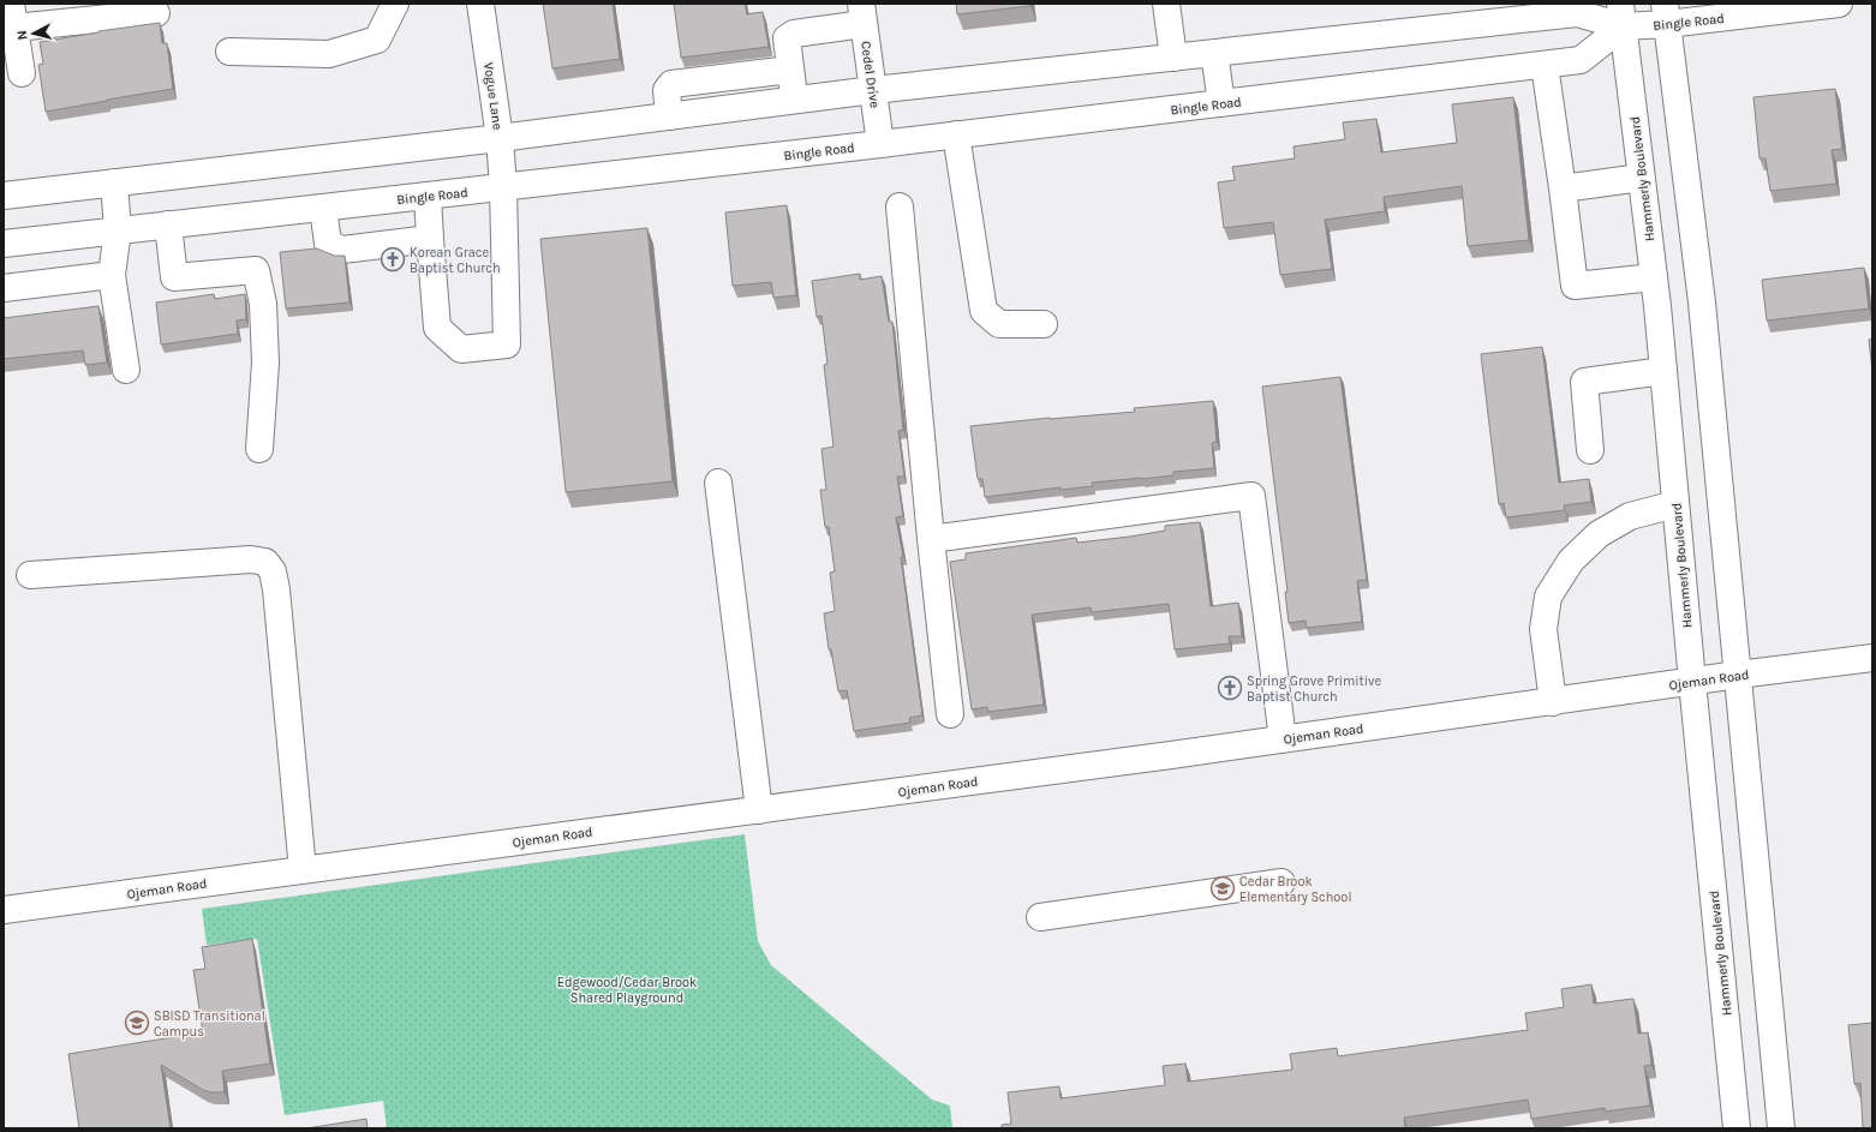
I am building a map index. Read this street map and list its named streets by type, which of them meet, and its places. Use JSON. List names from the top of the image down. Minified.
{"streets":{"main road":["Bingle Road","Cedel Drive","Vogue Lane","Hammerly Boulevard","Ojeman Road"]},"crossings":[["Bingle Road","Cedel Drive"],["Bingle Road","Vogue Lane"],["Bingle Road","Hammerly Boulevard"],["Hammerly Boulevard","Ojeman Road"]],"parks":["Edgewood/Cedar Brook Shared Playground"],"places":{"church":["Korean Grace Baptist Church","Spring Grove Primitive Baptist Church"],"school or university":["Cedar Brook Elementary School","SBISD Transitional Campus"]},"north":"left"}
